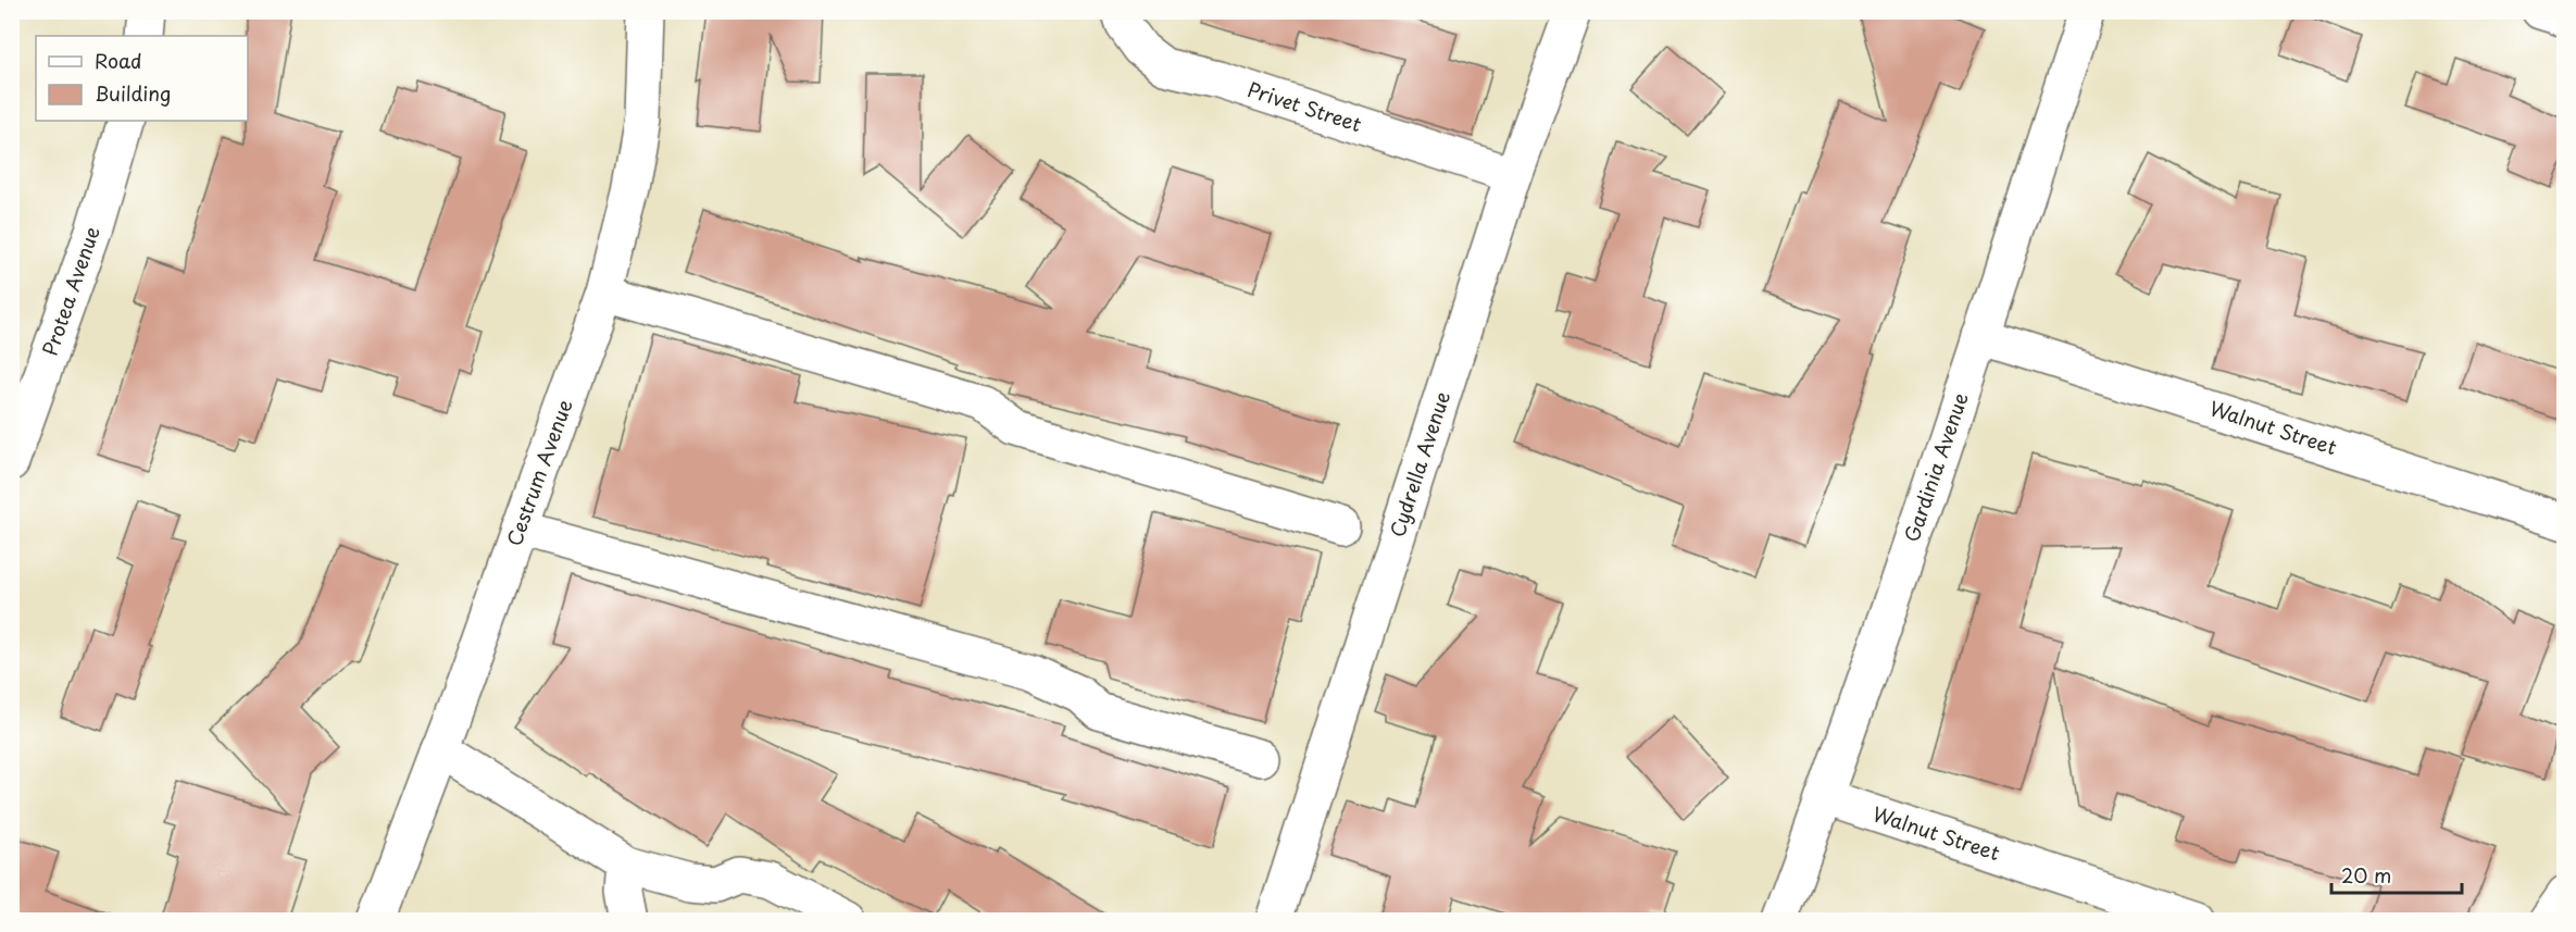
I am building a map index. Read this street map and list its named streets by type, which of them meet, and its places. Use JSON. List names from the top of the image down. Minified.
{"streets":{"street":["Privet Street","Protea Avenue","Walnut Street","Cydrella Avenue","Gardinia Avenue","Cestrum Avenue"]},"crossings":[["Privet Street","Cydrella Avenue"],["Walnut Street","Gardinia Avenue"]],"legend":["Road","Building"],"scale_bar":"20 m"}
